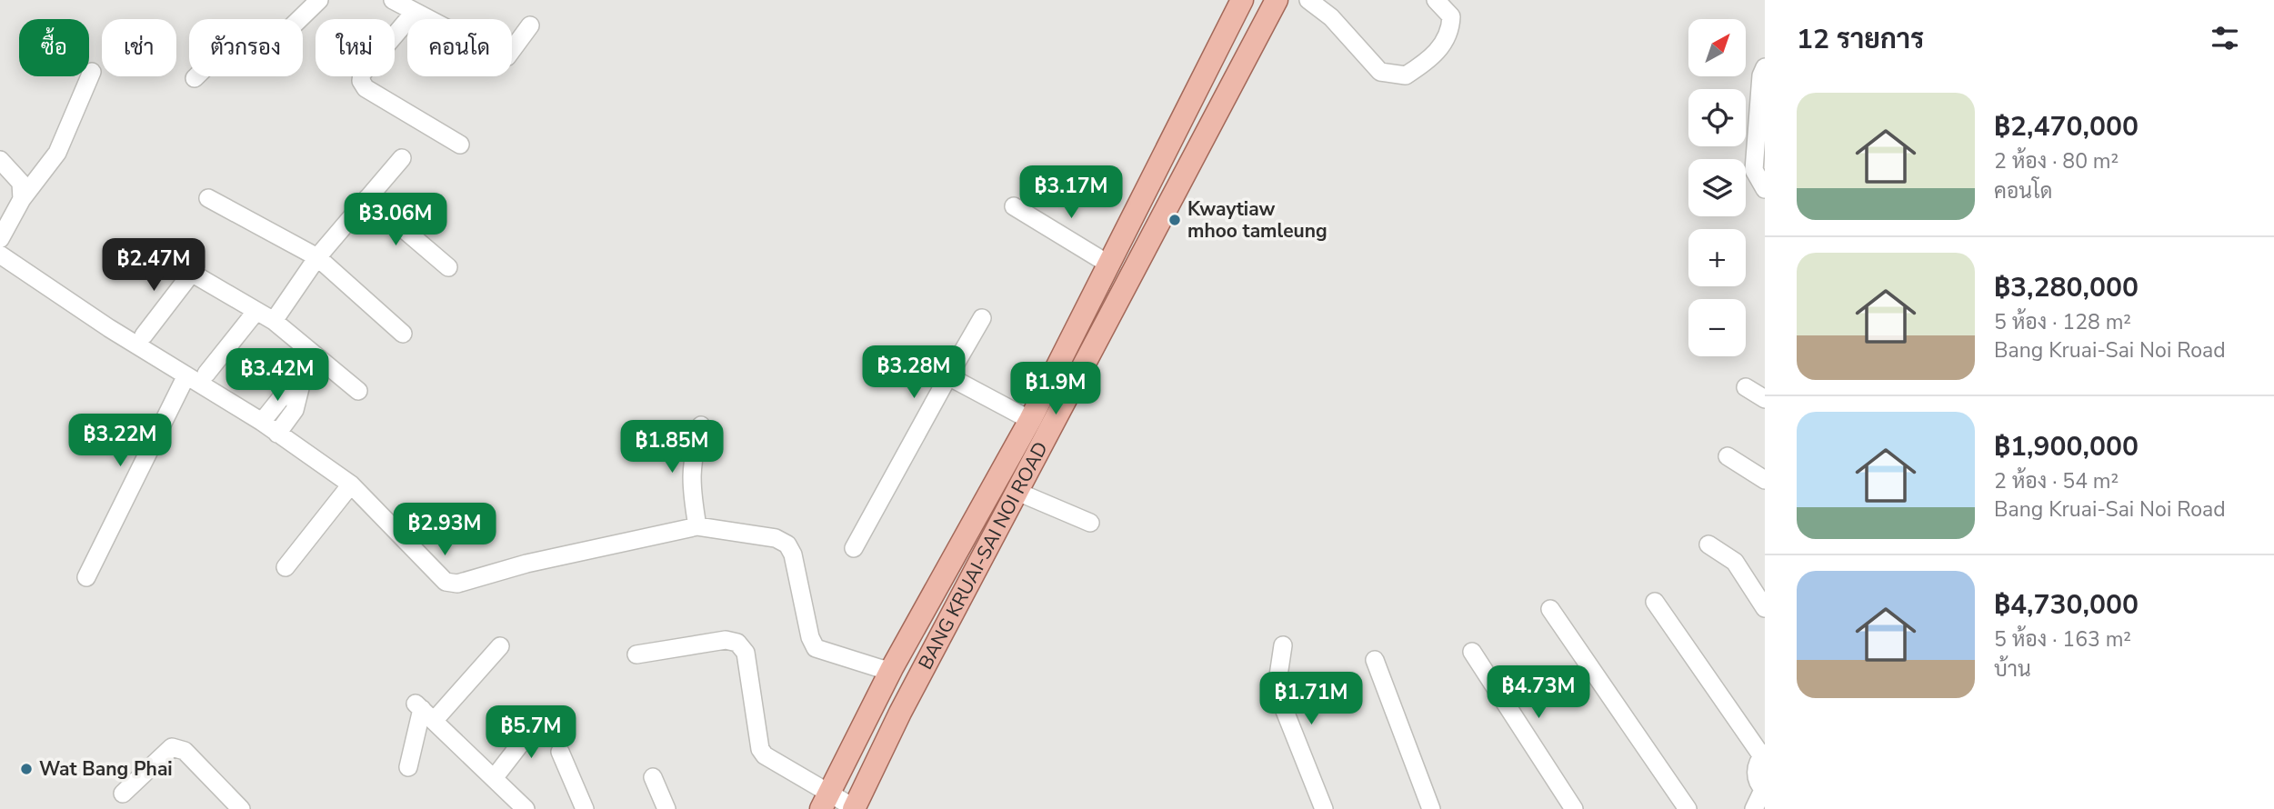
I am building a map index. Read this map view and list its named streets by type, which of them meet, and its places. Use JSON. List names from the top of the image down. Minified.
{"streets":{"main road":["BANG KRUAI-SAI NOI ROAD"]},"places":["Kwaytiaw mhoo tamleung","Wat Bang Phai"],"north":"top right","page":{"heading":"12 รายการ","map_buttons":["+","−"],"chip":["ซื้อ","เช่า","ตัวกรอง","ใหม่","คอนโด"],"list":[{"name":"฿2,470,000","note":"2 ห้อง · 80 m² · คอนโด"},{"name":"฿3,280,000","note":"5 ห้อง · 128 m² · Bang Kruai-Sai Noi Road"},{"name":"฿1,900,000","note":"2 ห้อง · 54 m² · Bang Kruai-Sai Noi Road"},{"name":"฿4,730,000","note":"5 ห้อง · 163 m² · บ้าน"}],"price":["฿3.17M","฿3.06M","฿2.47M","฿3.28M","฿3.42M","฿1.9M","฿3.22M","฿1.85M","฿2.93M","฿4.73M","฿1.71M","฿5.7M"]}}
